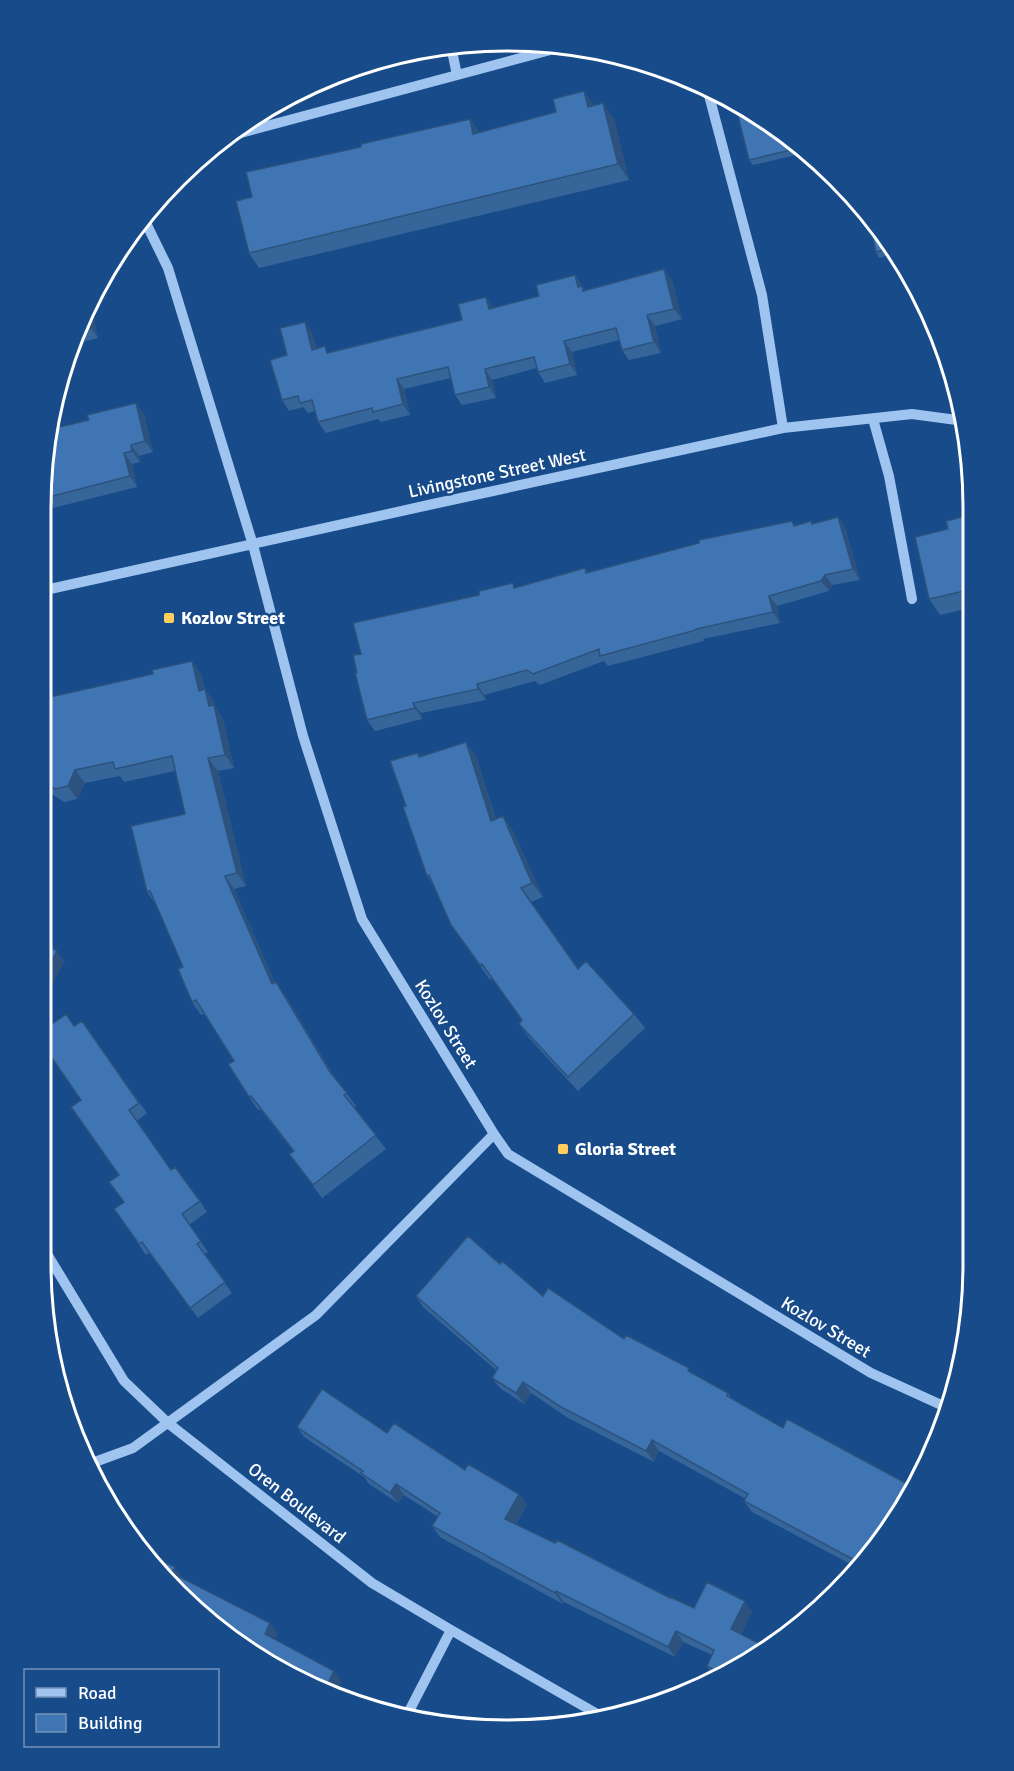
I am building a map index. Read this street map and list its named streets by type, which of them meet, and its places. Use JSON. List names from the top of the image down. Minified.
{"streets":{"street":["Livingstone Street West","Kozlov Street","Oren Boulevard"]},"crossings":[["Livingstone Street West","Kozlov Street"]],"places":{"transit":["Kozlov Street","Gloria Street"]},"legend":["Road","Building"]}
